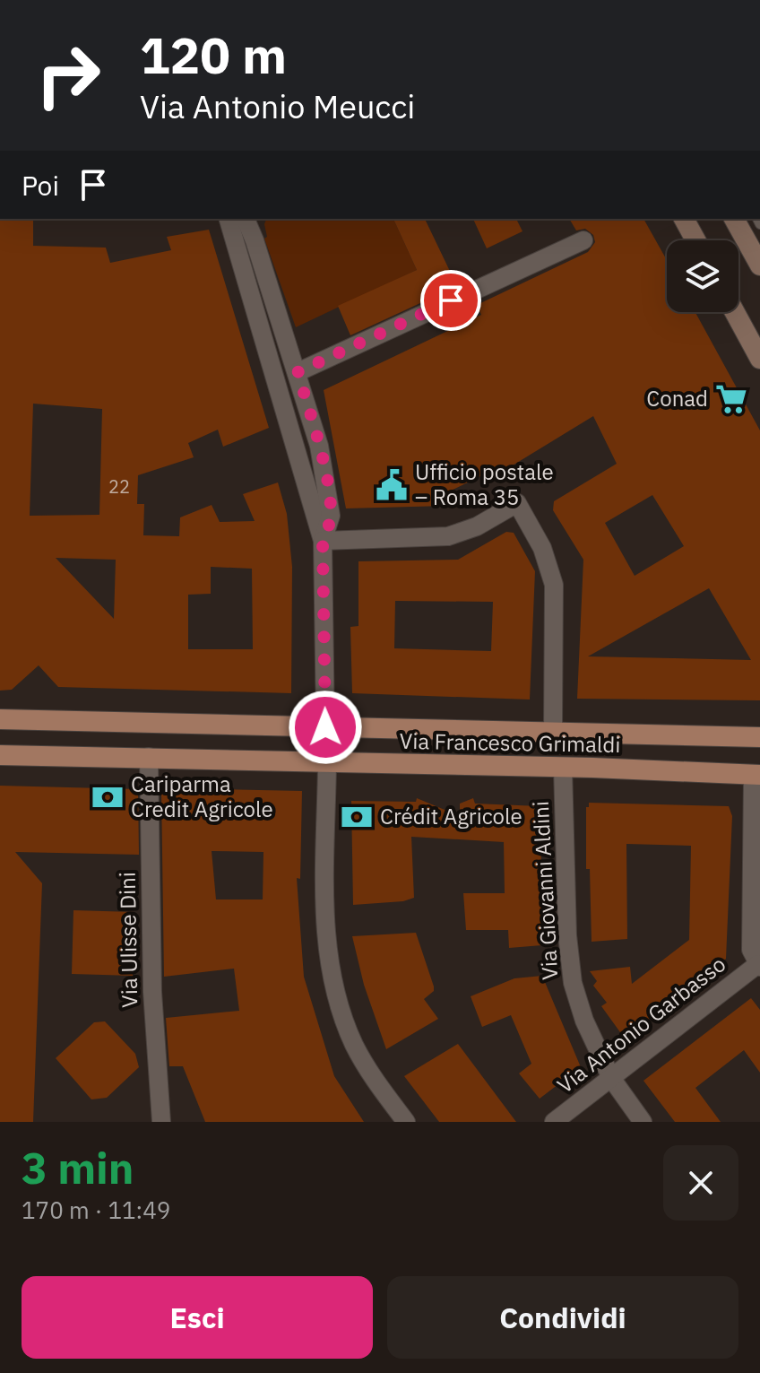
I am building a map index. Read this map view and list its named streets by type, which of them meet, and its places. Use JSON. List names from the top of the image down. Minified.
{"streets":{"main road":["Via Francesco Grimaldi"],"street":["Via Giovanni Aldini","Via Ulisse Dini","Via Antonio Garbasso"]},"crossings":[["Via Francesco Grimaldi","Via Giovanni Aldini"],["Via Francesco Grimaldi","Via Ulisse Dini"],["Via Giovanni Aldini","Via Antonio Garbasso"]],"places":{"supermarket":["Conad"],"public building":["Ufficio postale – Roma 35"],"bank":["Cariparma Credit Agricole","Crédit Agricole"]},"house_numbers":["22"],"page":{"turn":["120 m","Via Antonio Meucci"],"then":"Poi","heading":["3 min","170 m · 11:49"],"buttons":["Esci","Condividi"]}}
